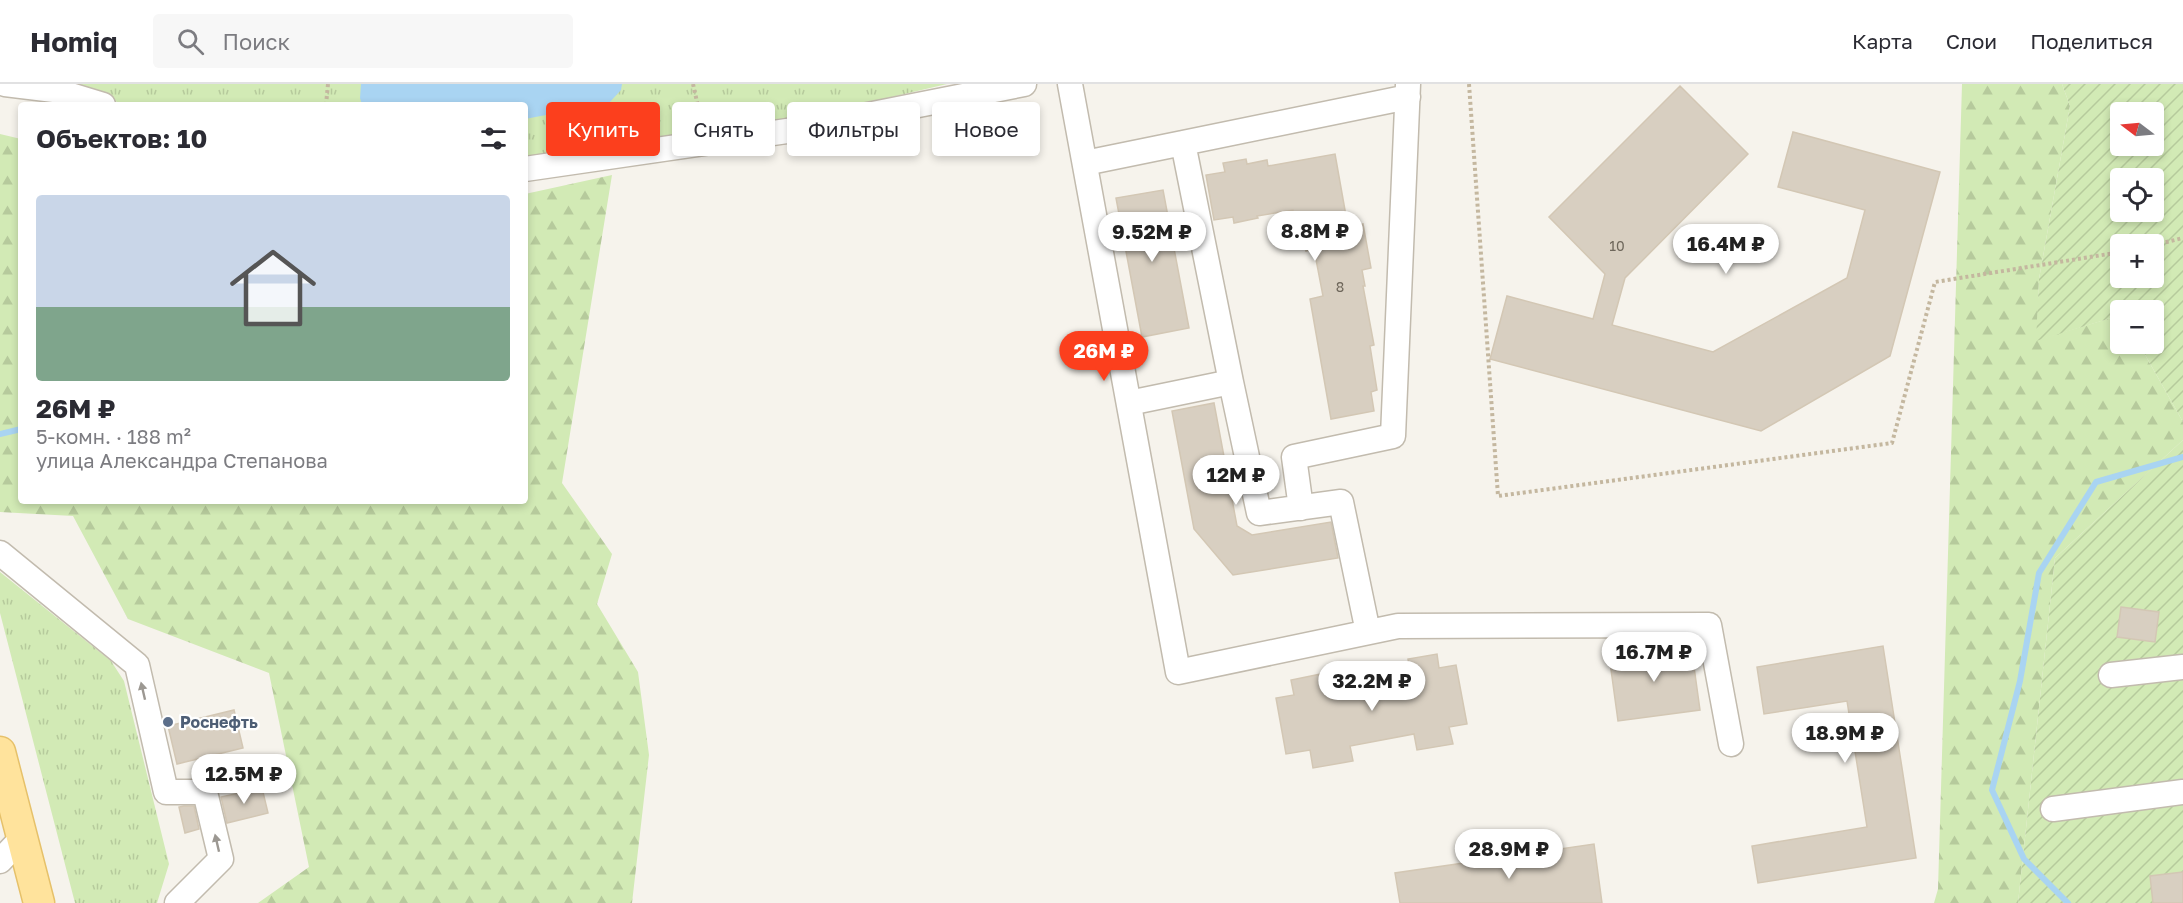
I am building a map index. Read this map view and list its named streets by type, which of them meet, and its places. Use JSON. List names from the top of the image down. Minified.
{"places":["Роснефть"],"house_numbers":["10","8"],"north":"left","page":{"header":"Homiq","search":"Поиск","nav":["Карта","Слои","Поделиться"],"map_buttons":["+","−"],"chip":["Купить","Снять","Фильтры","Новое"],"heading":"Объектов: 10","list":[{"name":"26M ₽","note":"5-комн. · 188 m² · улица Александра Степанова"}],"price":["8.8M ₽","9.52M ₽","16.4M ₽","26M ₽","12M ₽","16.7M ₽","32.2M ₽","18.9M ₽","12.5M ₽","28.9M ₽"]}}
